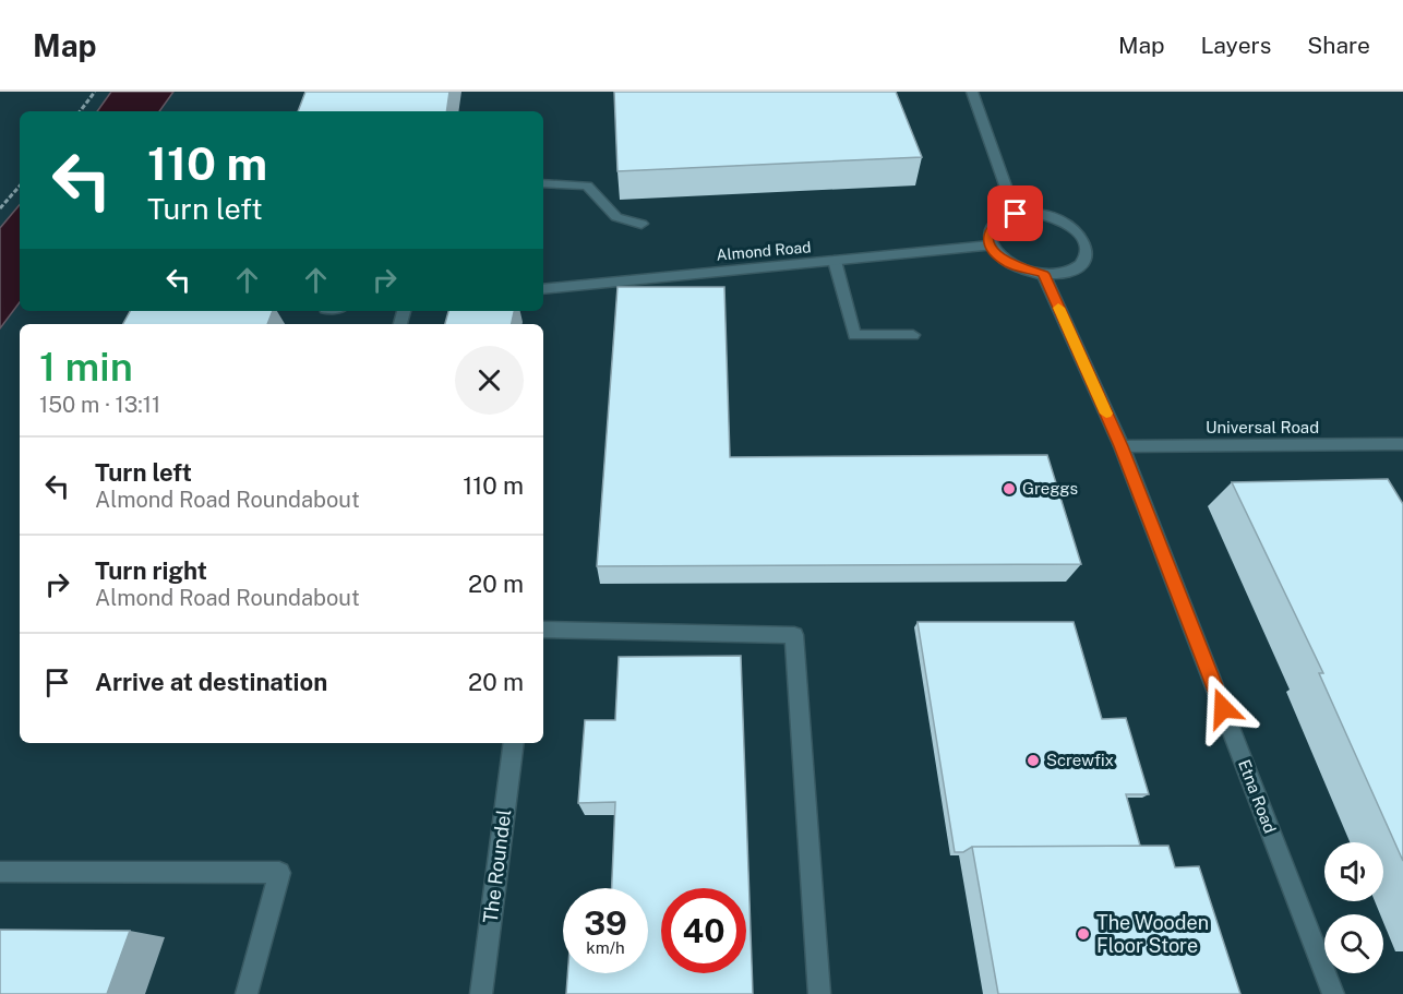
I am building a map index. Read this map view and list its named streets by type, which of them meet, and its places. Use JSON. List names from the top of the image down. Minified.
{"streets":{"street":["Almond Road","Universal Road","Etna Road","The Roundel"]},"crossings":[["Almond Road","Etna Road"],["Universal Road","Etna Road"]],"places":["Greggs","Screwfix","The Wooden Floor Store"],"page":{"header":"Map","nav":["Map","Layers","Share"],"turn":["110 m","Turn left"],"heading":["1 min","150 m · 13:11"],"list":[{"name":"Turn left","note":"Almond Road Roundabout","value":"110 m"},{"name":"Turn right","note":"Almond Road Roundabout","value":"20 m"},{"name":"Arrive at destination","value":"20 m"}],"speed":"39 km/h","limit":"40"}}
